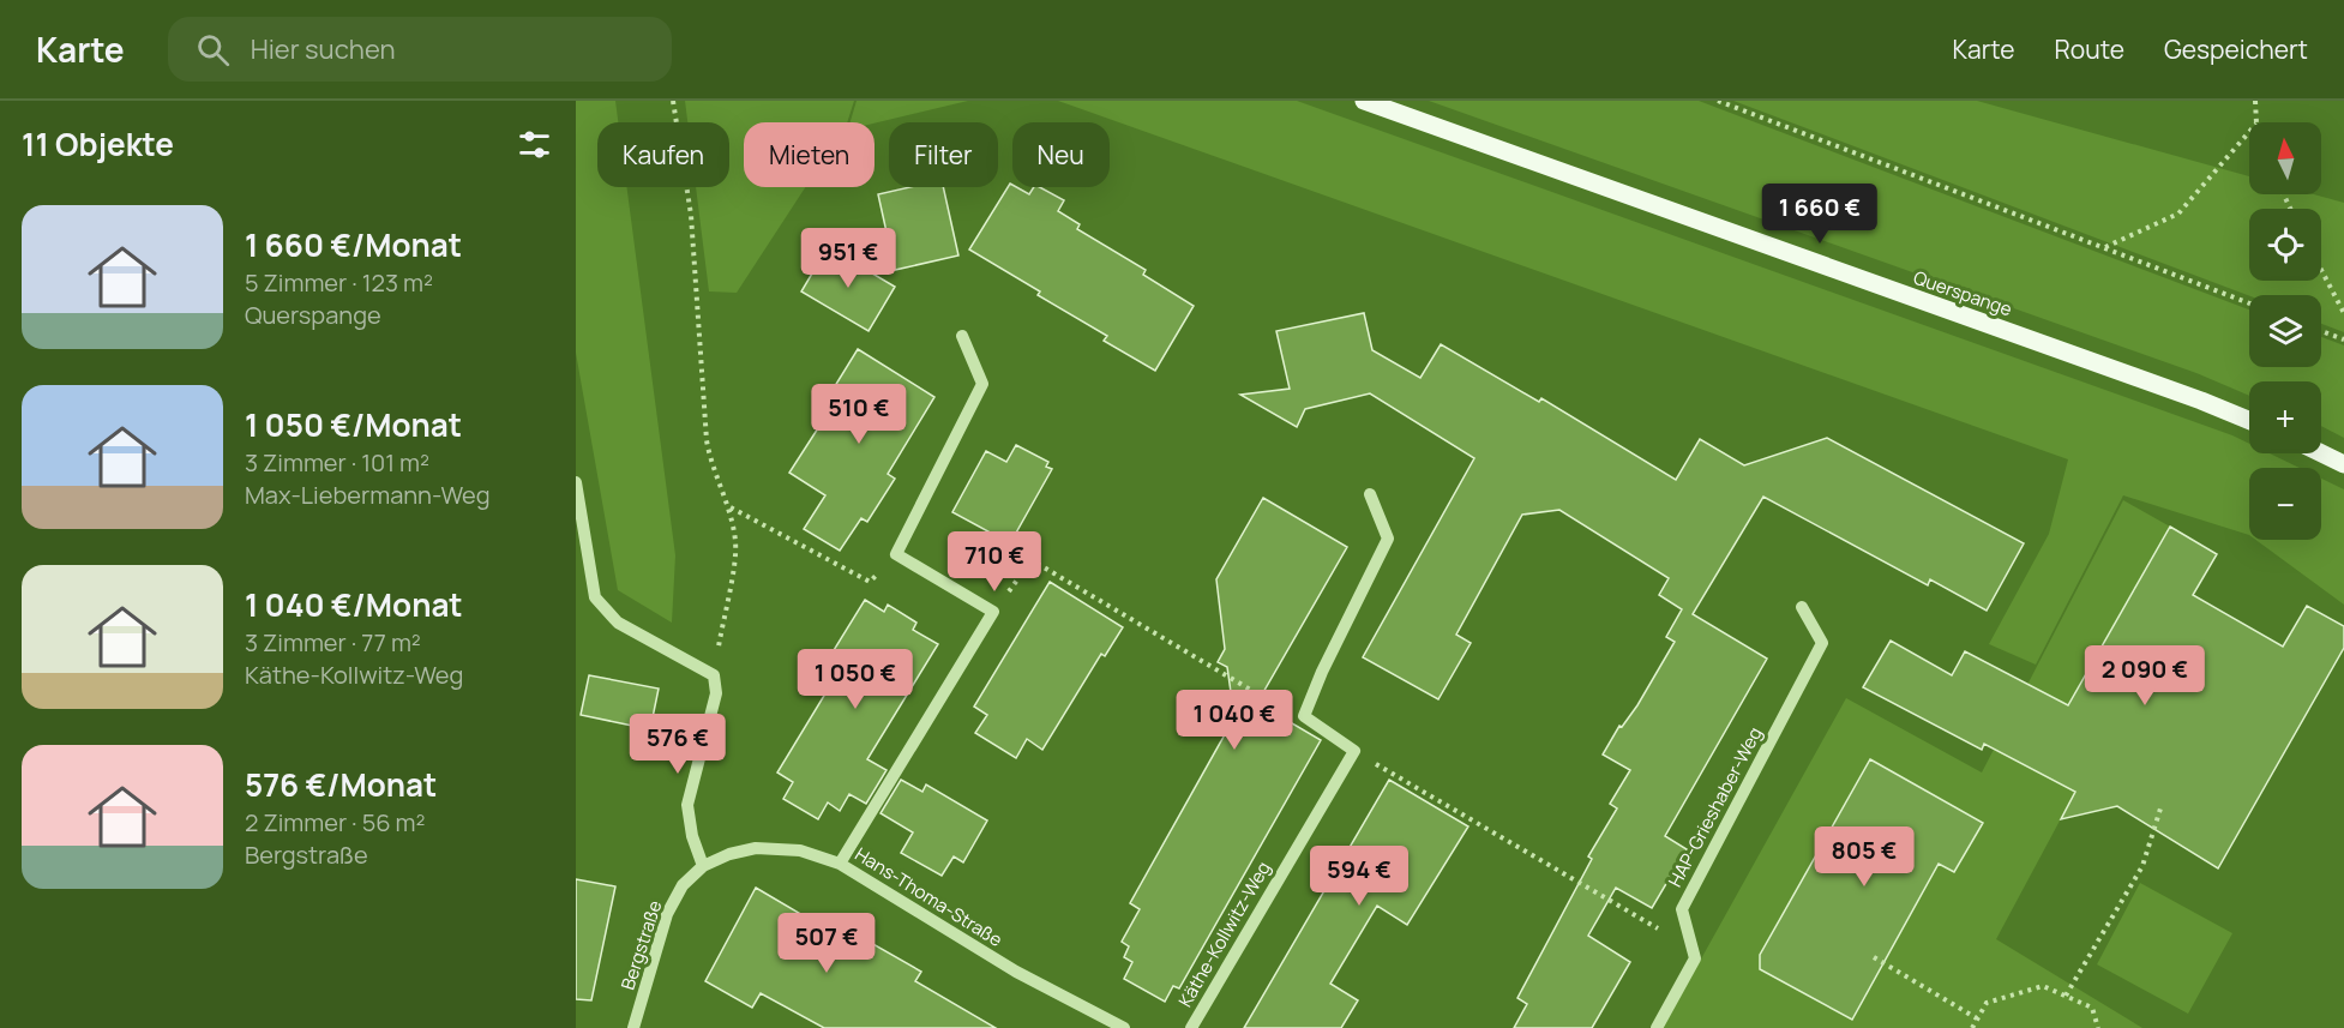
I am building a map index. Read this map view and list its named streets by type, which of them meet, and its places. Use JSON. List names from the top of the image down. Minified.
{"streets":{"main road":["Querspange"],"street":["HAP-Grieshaber-Weg","Hans-Thoma-Straße","Käthe-Kollwitz-Weg","Bergstraße"]},"crossings":[["Hans-Thoma-Straße","Bergstraße"]],"north":"top","page":{"header":"Karte","search":"Hier suchen","nav":["Karte","Route","Gespeichert"],"heading":"11 Objekte","map_buttons":["+","−"],"chip":["Kaufen","Mieten","Filter","Neu"],"price":["1 660 €","951 €","510 €","710 €","2 090 €","1 050 €","1 040 €","576 €","805 €","594 €","507 €"],"list":[{"name":"1 660 €/Monat","note":"5 Zimmer · 123 m² · Querspange"},{"name":"1 050 €/Monat","note":"3 Zimmer · 101 m² · Max-Liebermann-Weg"},{"name":"1 040 €/Monat","note":"3 Zimmer · 77 m² · Käthe-Kollwitz-Weg"},{"name":"576 €/Monat","note":"2 Zimmer · 56 m² · Bergstraße"}]}}
